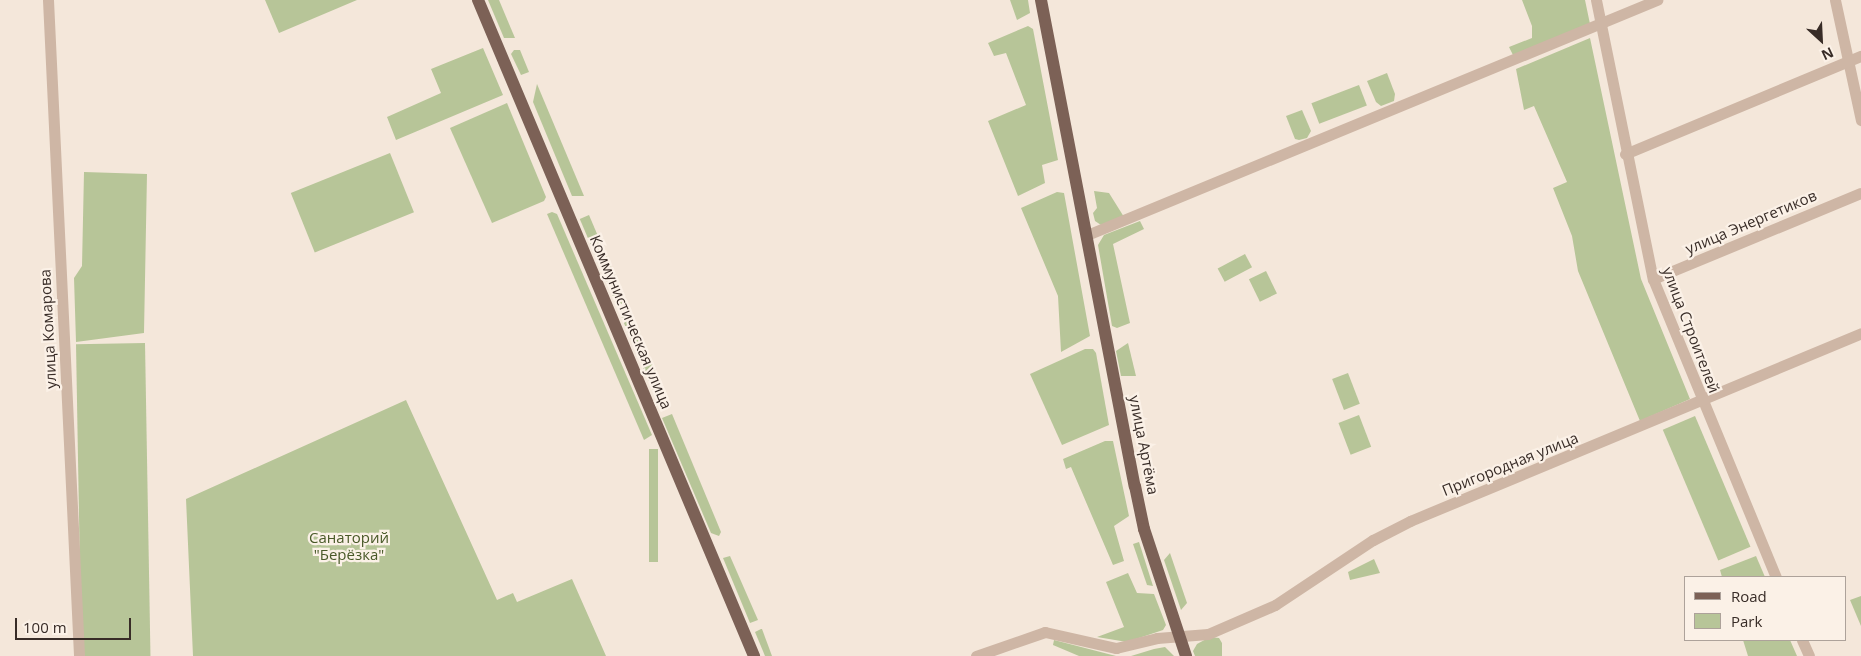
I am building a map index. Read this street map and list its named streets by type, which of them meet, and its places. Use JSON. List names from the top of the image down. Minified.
{"streets":{"main road":["Коммунистическая улица","улица Артёма"],"street":["улица Энергетиков","улица Комарова","улица Строителей","Пригородная улица"]},"crossings":[["улица Энергетиков","улица Строителей"],["улица Строителей","Пригородная улица"],["улица Артёма","Пригородная улица"]],"parks":["Санаторий \"Берёзка\""],"legend":["Road","Park"],"scale_bar":"100 m","north":"bottom right"}
